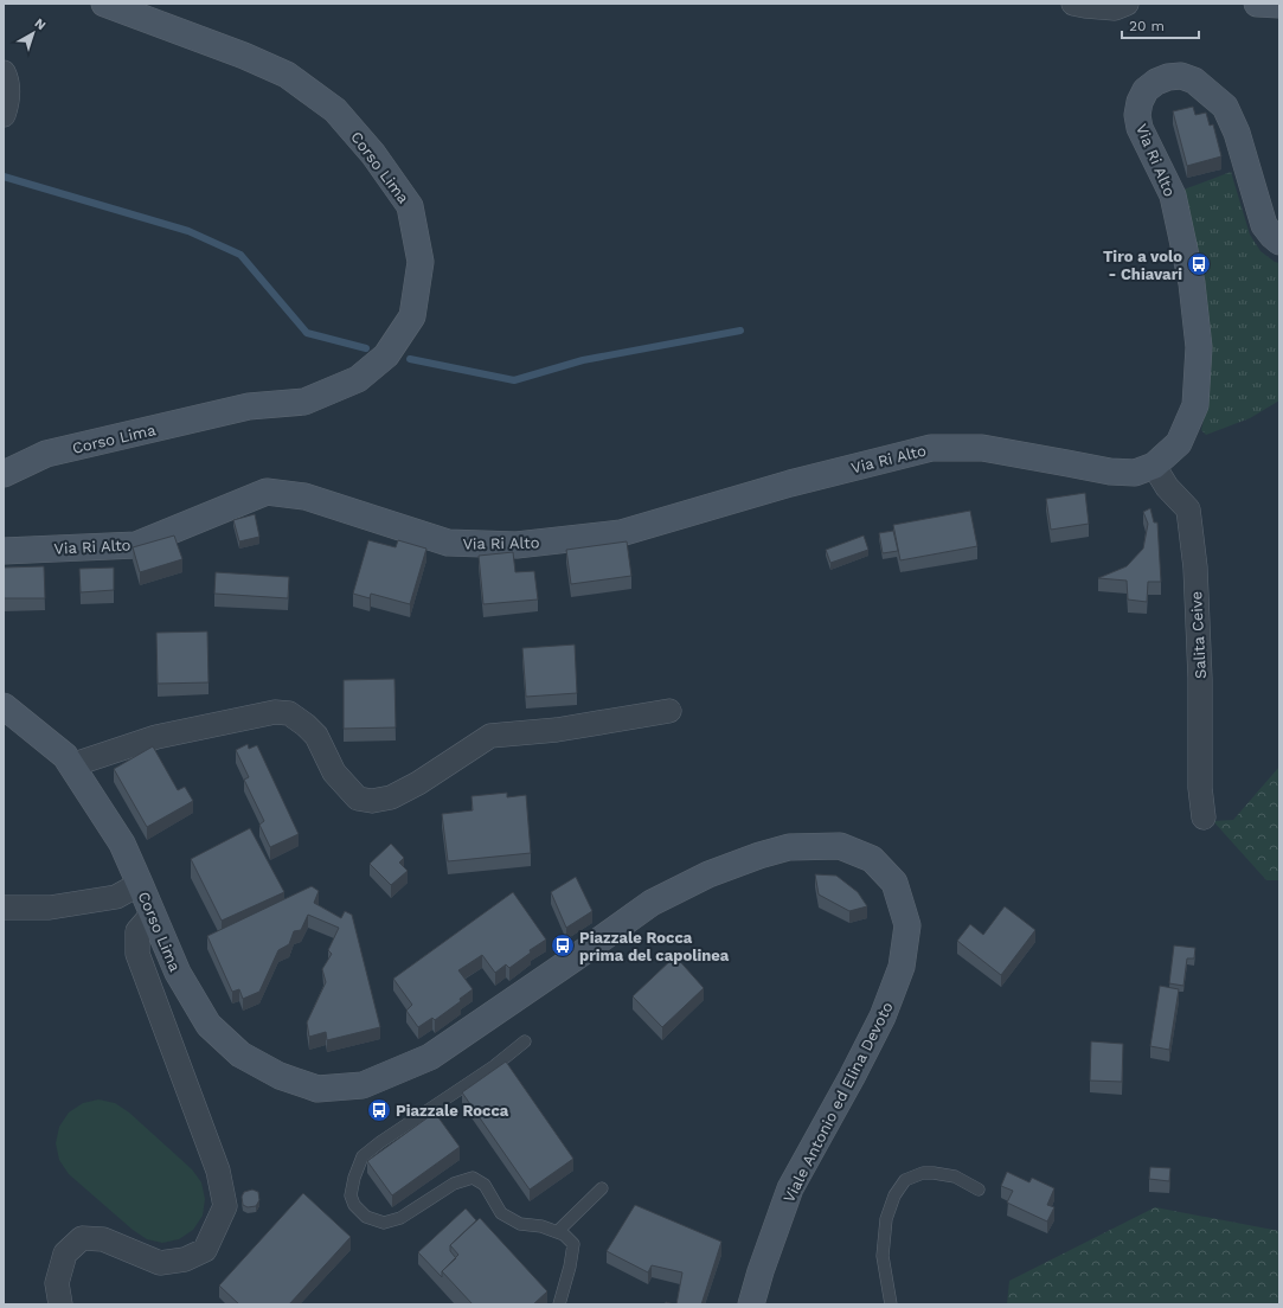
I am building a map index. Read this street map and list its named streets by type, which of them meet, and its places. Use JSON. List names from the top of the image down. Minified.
{"streets":{"street":["Via Ri Alto","Corso Lima","Salita Ceive","Viale Antonio ed Elina Devoto"]},"crossings":[["Via Ri Alto","Salita Ceive"],["Corso Lima","Viale Antonio ed Elina Devoto"]],"places":{"bus stop":["Tiro a volo - Chiavari","Piazzale Rocca prima del capolinea","Piazzale Rocca"]},"scale_bar":"20 m","north":"top right"}
